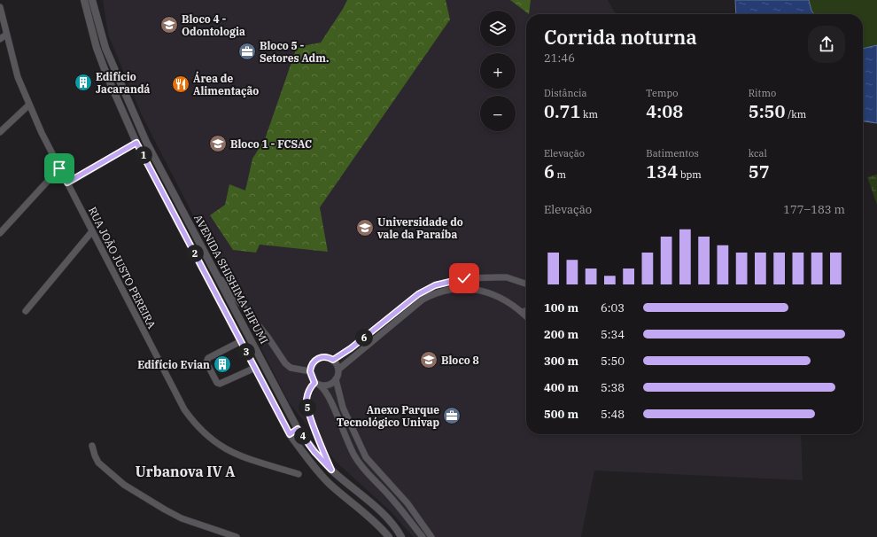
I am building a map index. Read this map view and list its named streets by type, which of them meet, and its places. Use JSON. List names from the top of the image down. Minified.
{"streets":{"street":["RUA JOÃO JUSTO PEREIRA","AVENIDA SHISHIMA HIFUMI"]},"districts":["Urbanova IV A"],"places":{"school or university":["Bloco 4 - Odontologia","Bloco 1 - FCSAC","Universidade do vale da Paraíba","Bloco 8"],"office":["Bloco 5 - Setores Adm.","Anexo Parque Tecnológico Univap"],"building":["Edifício Jacarandá","Edifício Evian"],"restaurant":["Área de Alimentação"]},"page":{"map_buttons":["+","−"],"heading":["Corrida noturna","21:46"],"stats":[["Distância","0.71 km"],["Tempo","4:08"],["Ritmo","5:50 /km"],["Elevação","6 m"],["Batimentos","134 bpm"],["kcal","57"]],"pins":["1","2","6","3","5","4"],"chart":["Elevação","177–183 m"],"list":[{"name":"100 m","note":"6:03"},{"name":"200 m","note":"5:34"},{"name":"300 m","note":"5:50"},{"name":"400 m","note":"5:38"},{"name":"500 m","note":"5:48"}]}}
